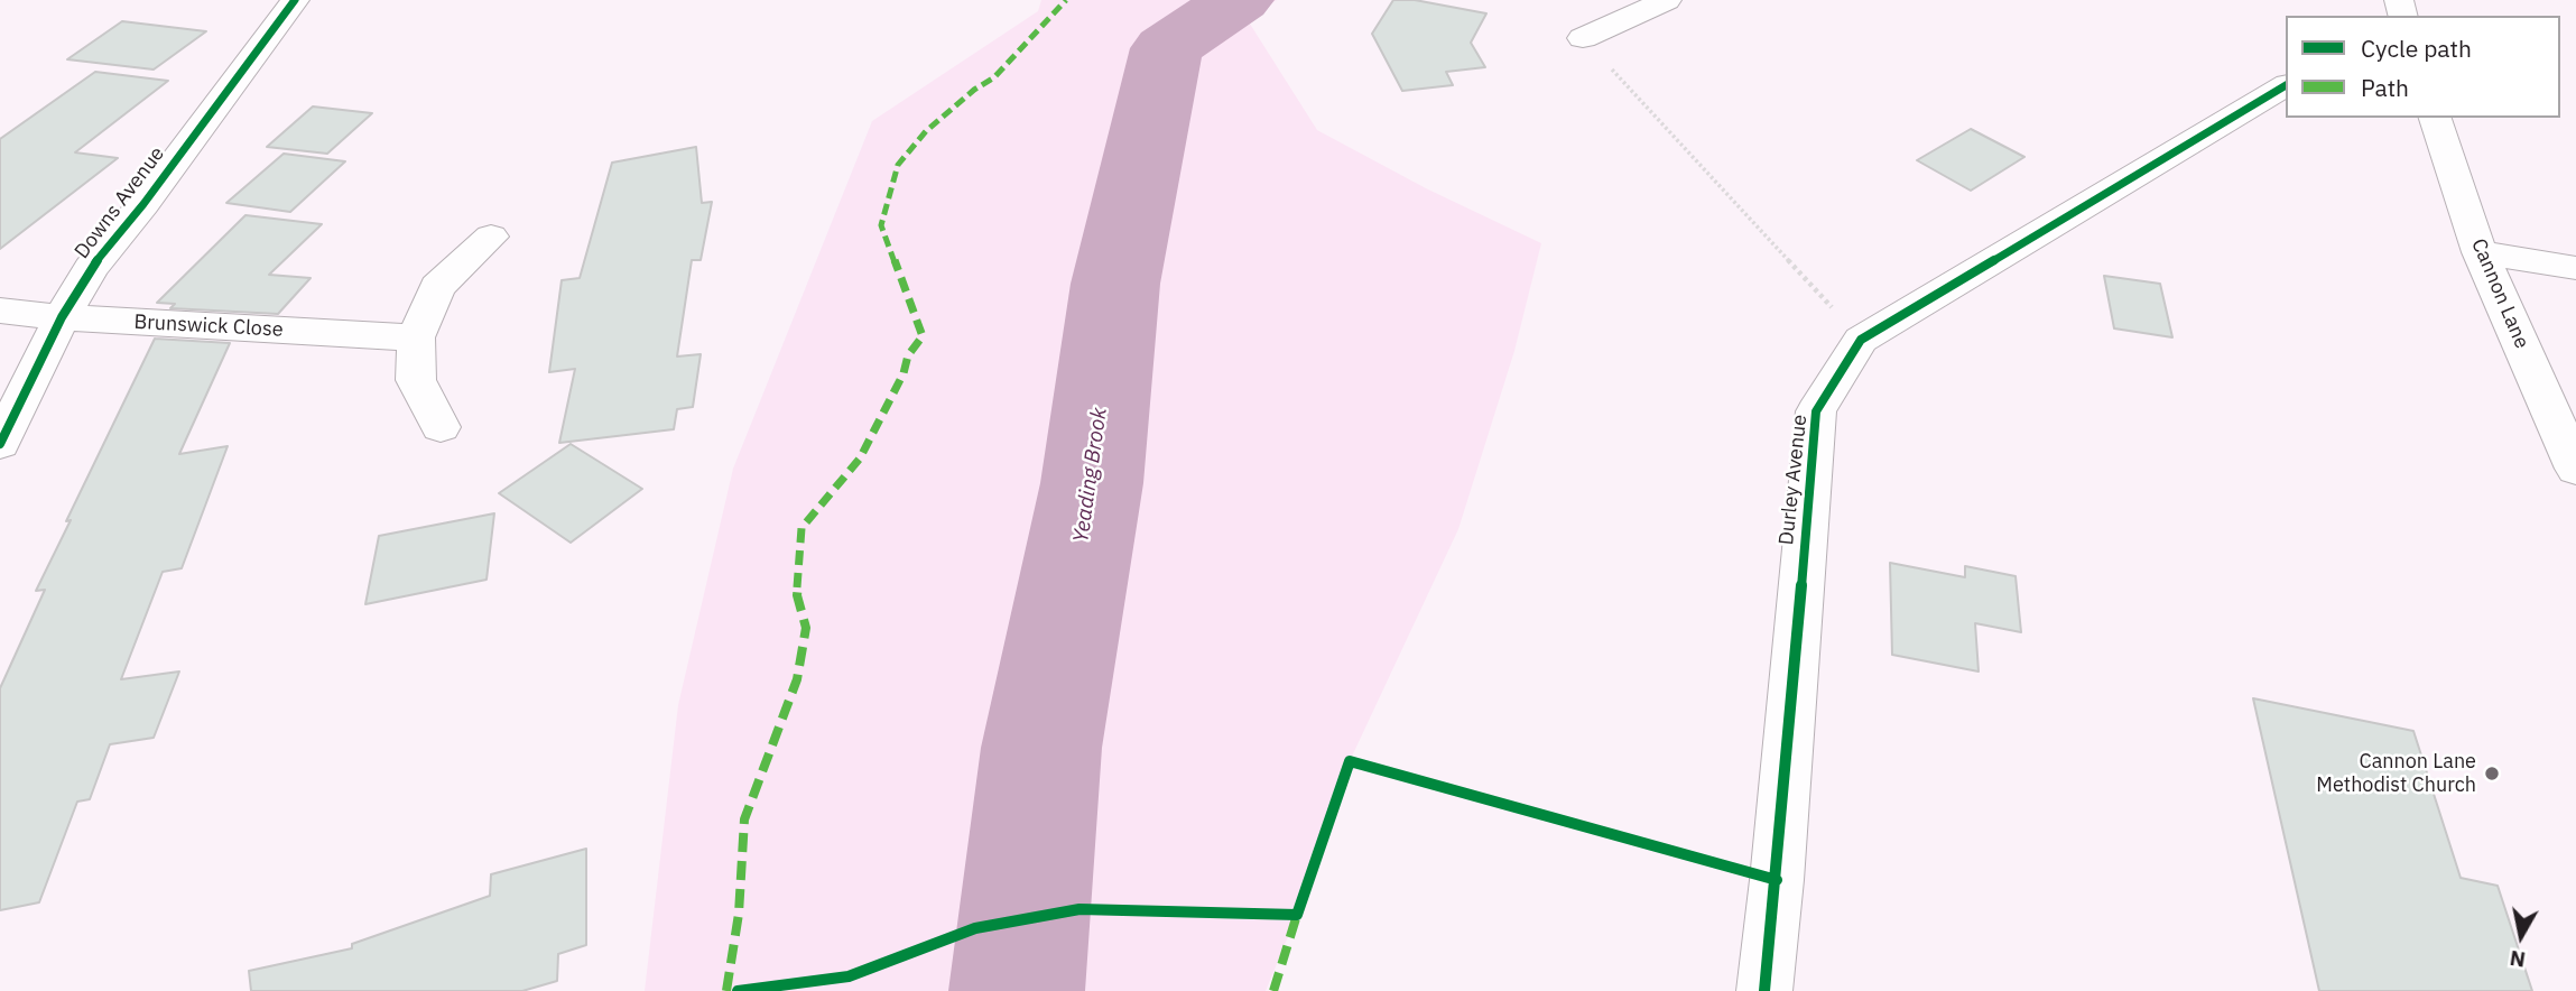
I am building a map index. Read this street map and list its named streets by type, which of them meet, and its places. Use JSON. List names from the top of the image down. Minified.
{"streets":{"street":["Downs Avenue","Cannon Lane","Brunswick Close","Durley Avenue"]},"crossings":[["Downs Avenue","Brunswick Close"]],"water":["Yeading Brook"],"places":["Cannon Lane Methodist Church"],"legend":["Cycle path","Path"],"north":"bottom"}
